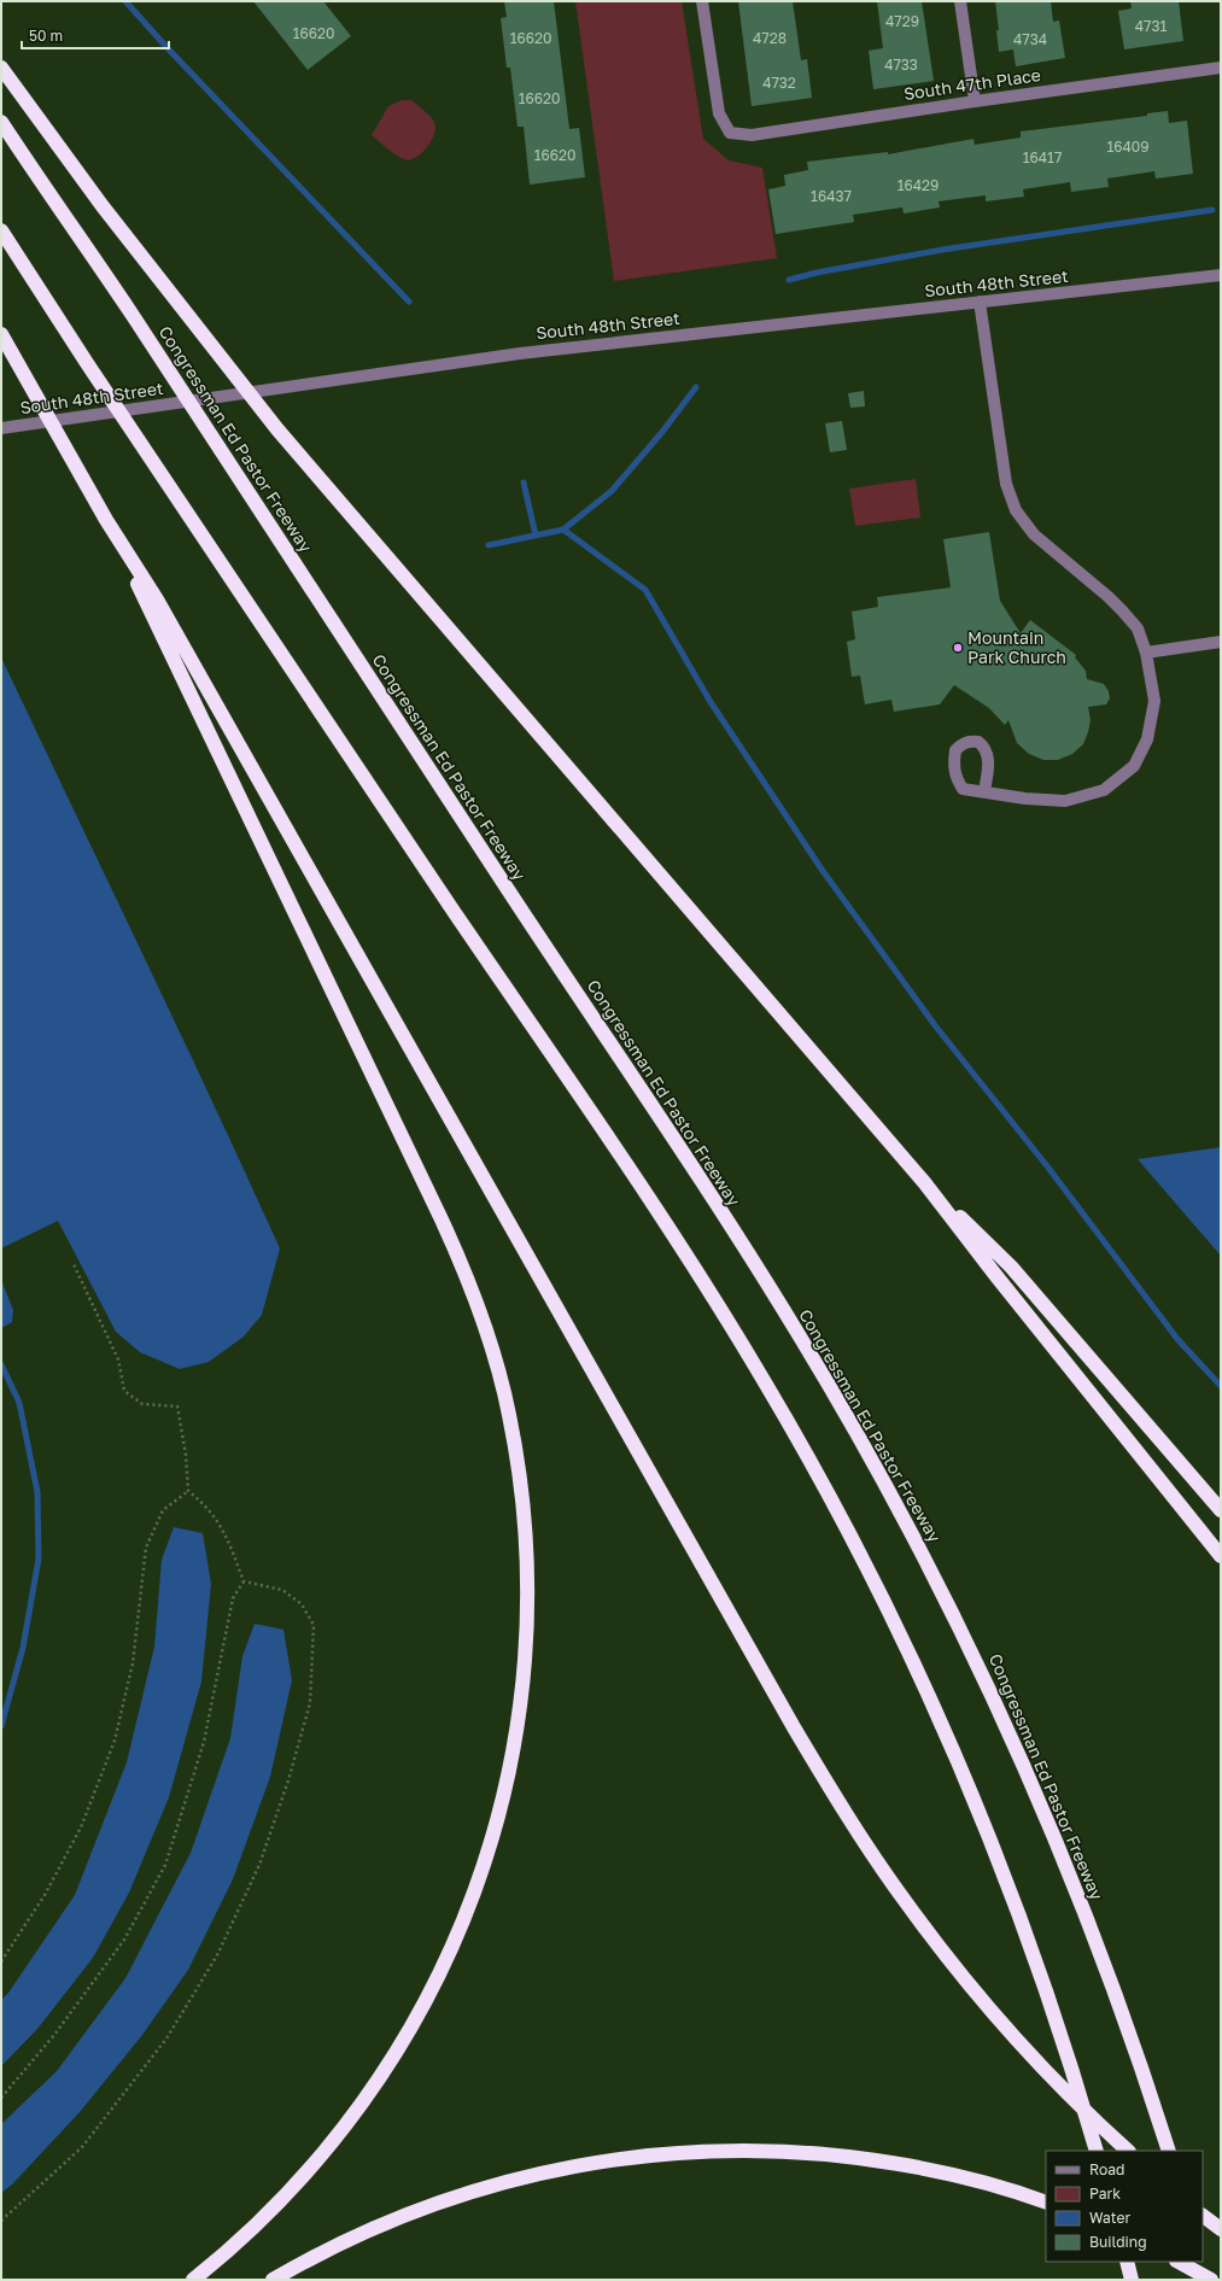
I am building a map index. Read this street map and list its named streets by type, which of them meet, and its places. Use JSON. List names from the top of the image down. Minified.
{"streets":{"highway":["Congressman Ed Pastor Freeway"],"street":["South 47th Place","South 48th Street"]},"places":["Mountain Park Church"],"house_numbers":["4729","4731","16620","16620","4728","4734","4733","4732","16620","16409","16620","16417","16429","16437"],"legend":["Road","Park","Water","Building"],"scale_bar":"50 m"}
